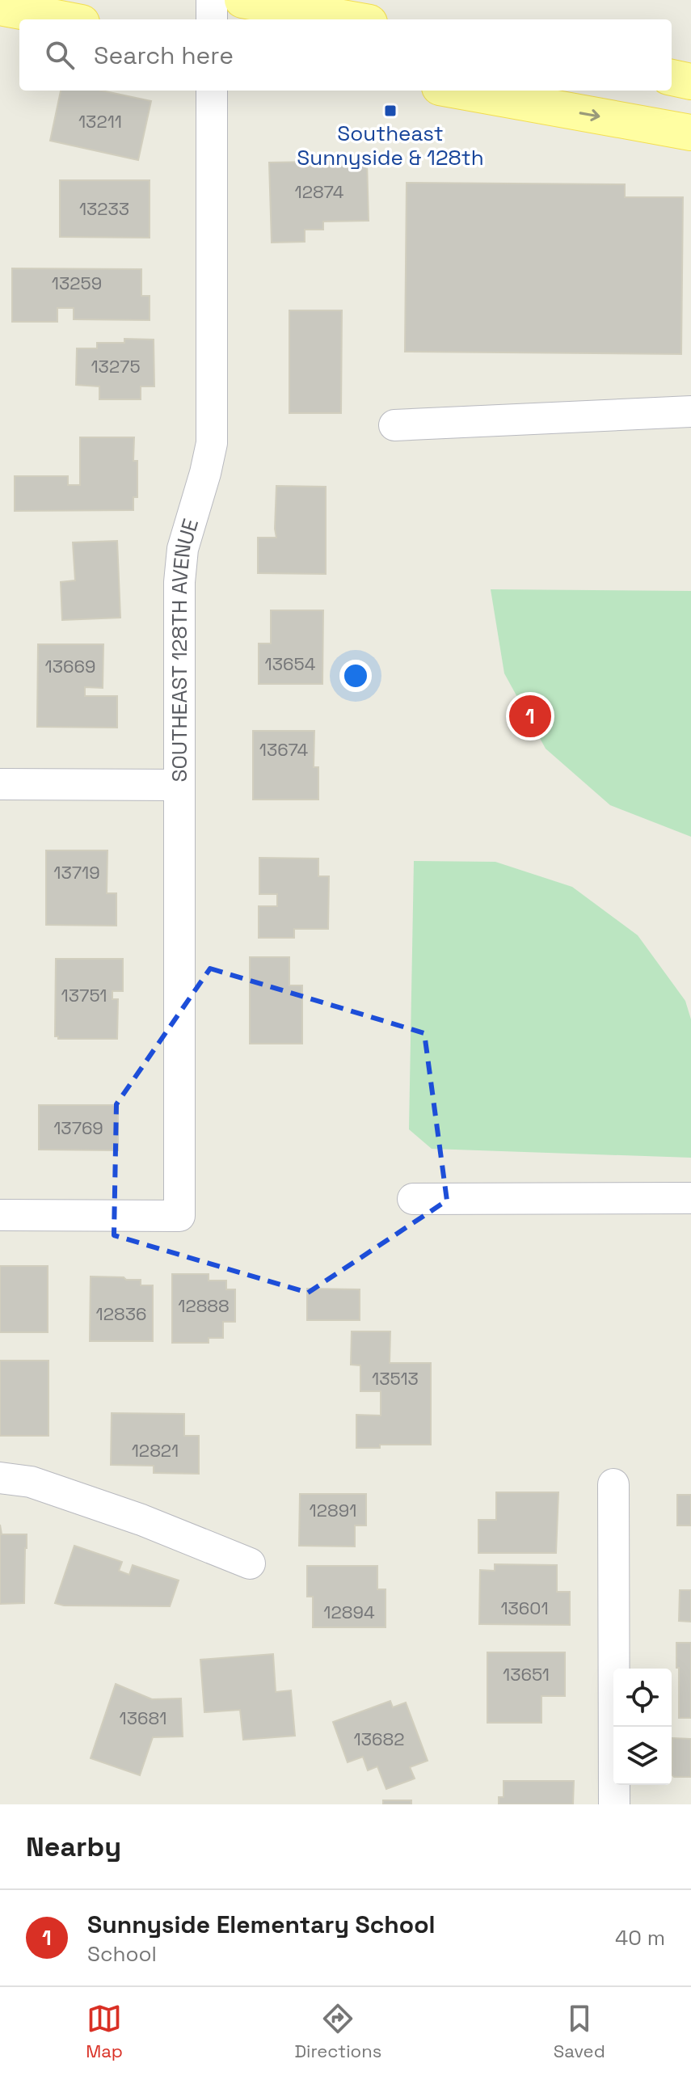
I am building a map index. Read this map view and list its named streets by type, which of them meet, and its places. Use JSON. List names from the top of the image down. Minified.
{"streets":{"street":["SOUTHEAST 128TH AVENUE"]},"places":{"transit":["Southeast Sunnyside & 128th"]},"house_numbers":["13211","12874","13233","13259","13275","13654","13669","13674","13719","13751","13769","12888","12836","13513","12821","12891","13601","12894","13651","13681","13682"],"page":{"search":"Search here","pins":"1","heading":"Nearby","list":[{"mark":"1","name":"Sunnyside Elementary School","note":"School","value":"40 m"}],"nav":["Map","Directions","Saved"]}}
